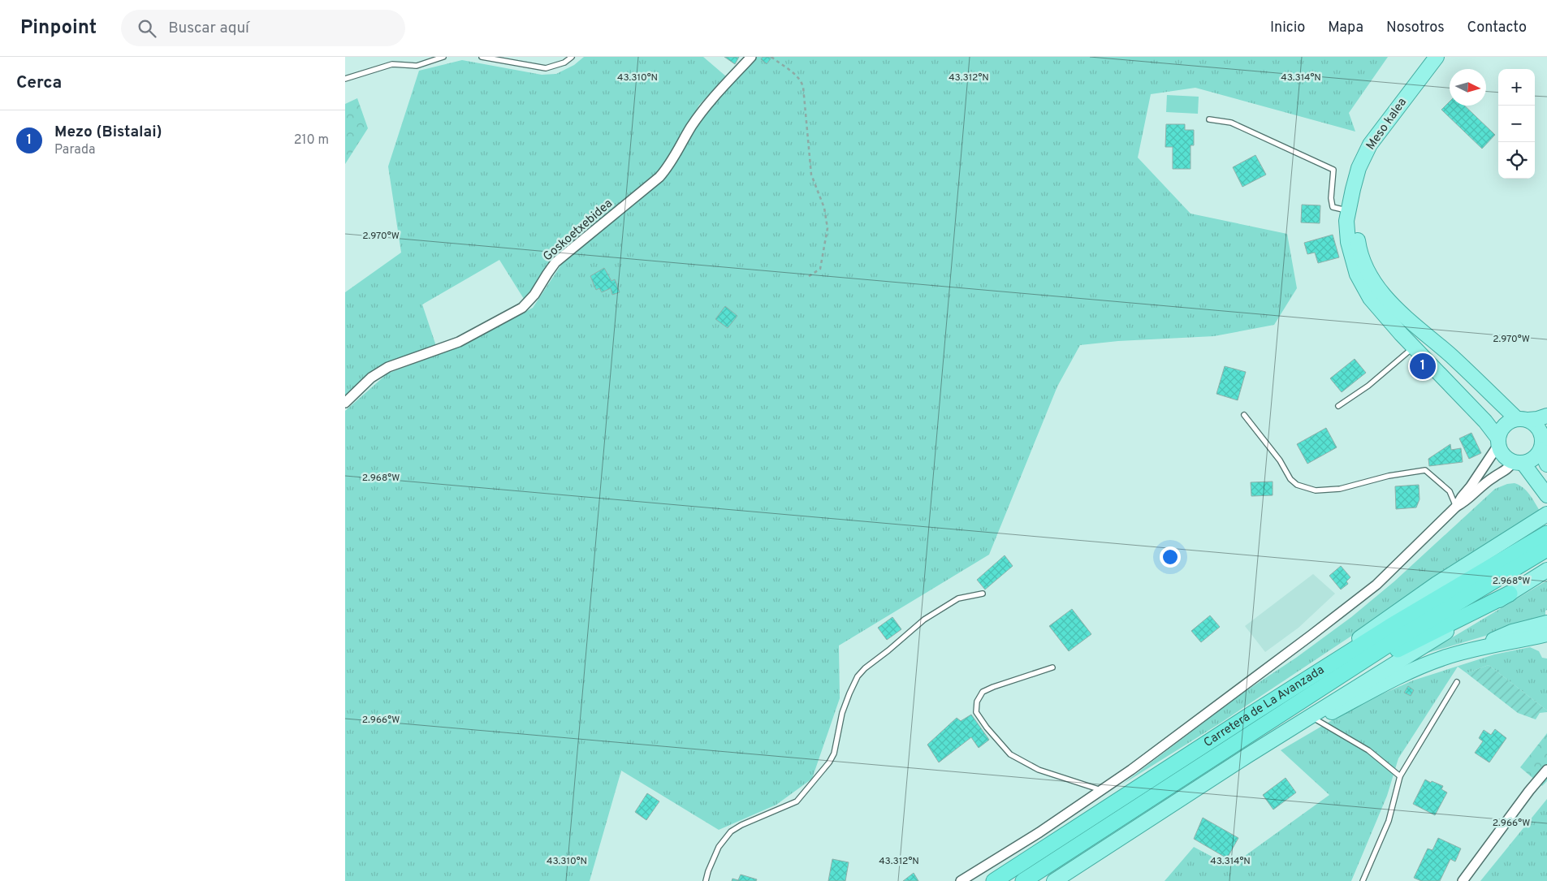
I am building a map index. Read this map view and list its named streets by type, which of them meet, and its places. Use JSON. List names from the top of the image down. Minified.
{"streets":{"highway":["Carretera de La Avanzada"],"main road":["Meso kalea"],"street":["Goskoetxebidea"]},"north":"right","page":{"header":"Pinpoint","search":"Buscar aquí","nav":["Inicio","Mapa","Nosotros","Contacto"],"heading":"Cerca","map_buttons":["+","−"],"list":[{"mark":"1","name":"Mezo (Bistalai)","note":"Parada","value":"210 m"}],"pins":"1"},"coordinates":["43.310°N","43.312°N","43.314°N","2.970°W","2.968°W","2.966°W"]}
